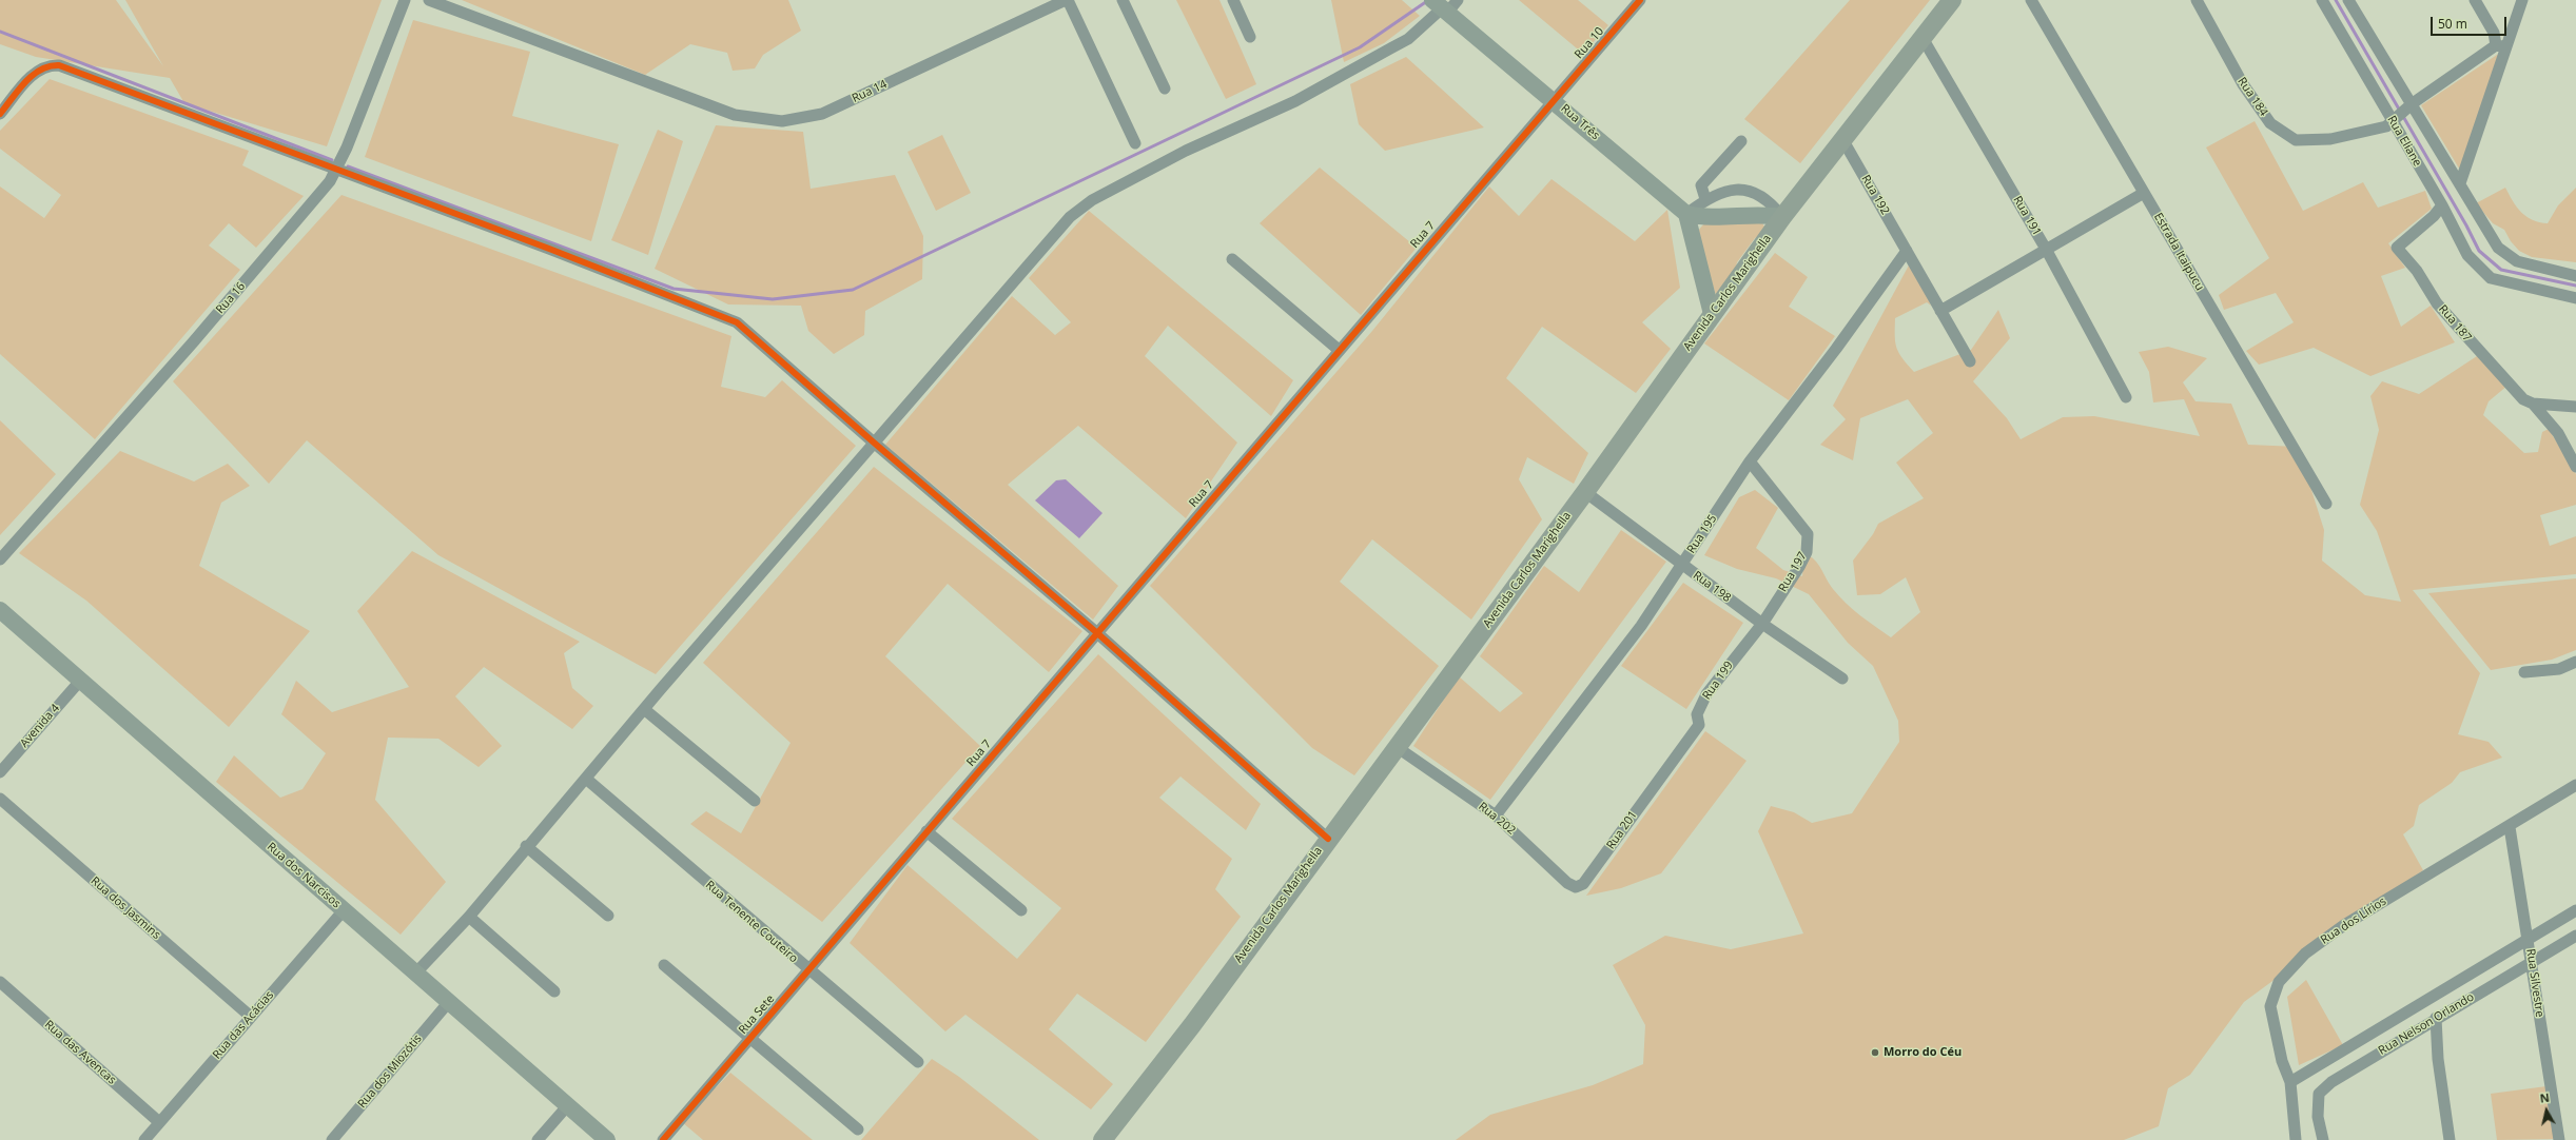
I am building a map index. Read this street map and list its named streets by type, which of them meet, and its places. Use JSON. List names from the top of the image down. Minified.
{"streets":{"main road":["Avenida Carlos Marighella"],"street":["Rua 10","Rua 14","Rua 184","Rua Três","Rua Eliane","Rua 192","Rua 191","Rua 7","Estrada Itaipucu","Rua 16","Rua 187","Rua 195","Rua 197","Rua 198","Rua 199","Avenida 4","Rua 202","Rua 201","Rua dos Narcisos","Rua dos Jasmins","Rua dos Lírios","Rua Tenente Couteiro","Rua Silvestre","Rua Sete","Rua Nelson Orlando","Rua das Acácias","Rua das Avencas","Rua dos Miozótis"]},"crossings":[["Rua 10","Rua Três"],["Rua 10","Rua 7"],["Rua 184","Rua Eliane"],["Rua Três","Rua 7"],["Rua Eliane","Rua 187"],["Rua 192","Avenida Carlos Marighella"],["Rua 192","Rua 195"],["Rua 191","Avenida Carlos Marighella"],["Rua 7","Rua Sete"],["Avenida Carlos Marighella","Rua 198"],["Avenida Carlos Marighella","Rua 202"],["Rua 195","Rua 197"],["Rua 195","Rua 198"],["Rua 195","Rua 202"],["Rua 197","Rua 198"],["Rua 197","Rua 199"],["Rua 198","Rua 199"],["Rua 199","Rua 201"],["Avenida 4","Rua dos Narcisos"],["Rua 202","Rua 201"],["Rua dos Narcisos","Rua das Acácias"],["Rua dos Narcisos","Rua dos Miozótis"],["Rua dos Jasmins","Rua das Acácias"],["Rua dos Lírios","Rua Silvestre"],["Rua dos Lírios","Rua Nelson Orlando"],["Rua Tenente Couteiro","Rua Sete"],["Rua Silvestre","Rua Nelson Orlando"],["Rua das Acácias","Rua das Avencas"]],"places":["Morro do Céu"],"scale_bar":"50 m","north":"top"}
